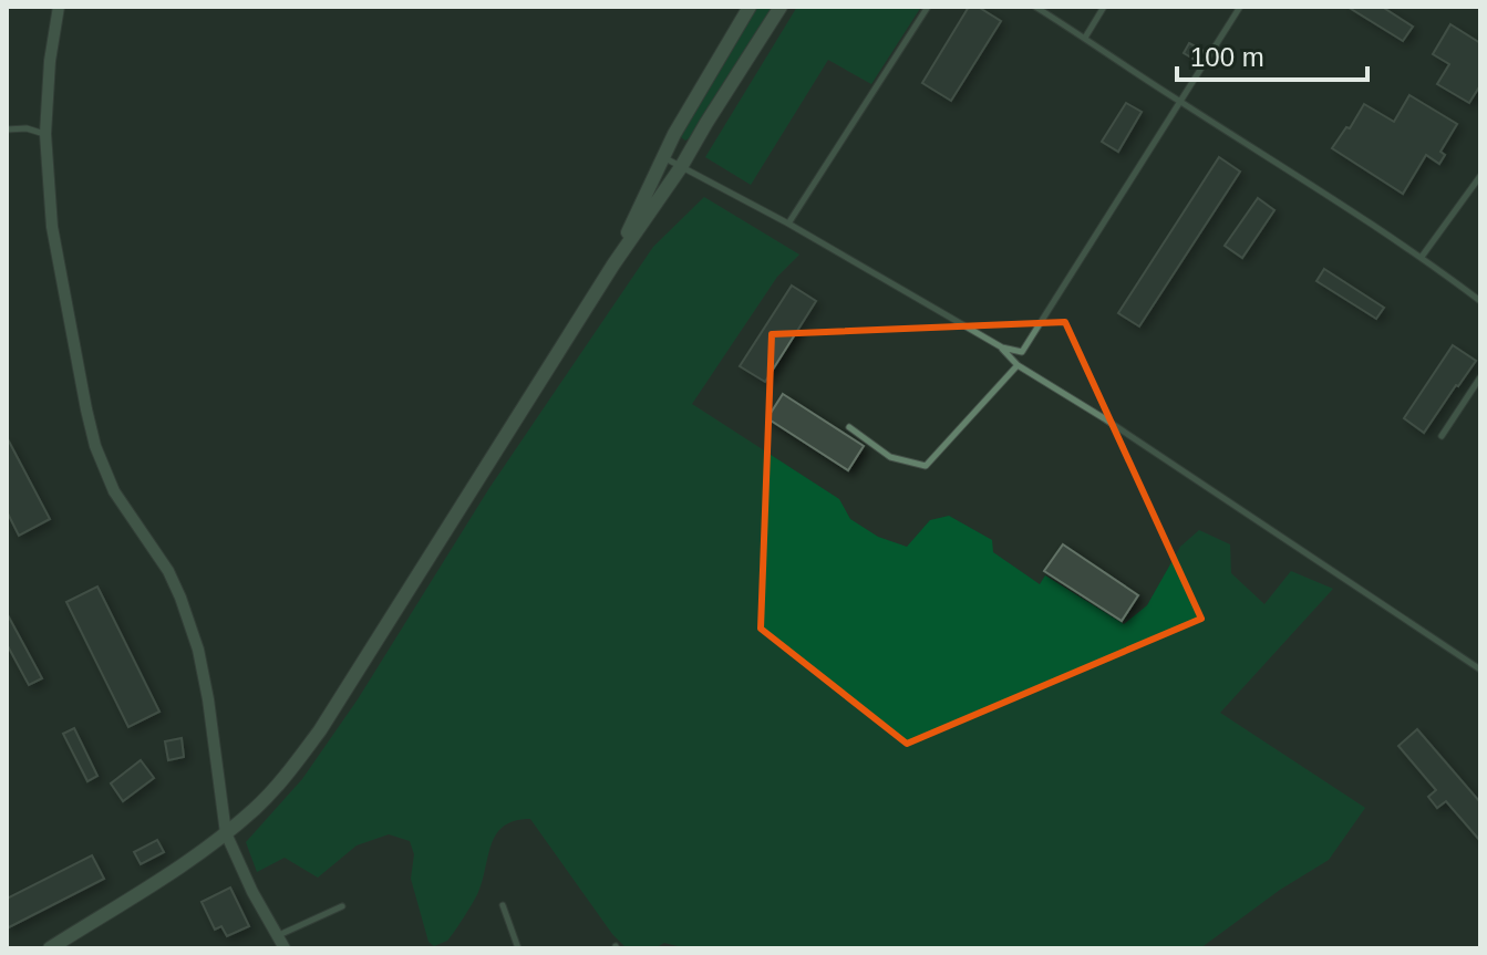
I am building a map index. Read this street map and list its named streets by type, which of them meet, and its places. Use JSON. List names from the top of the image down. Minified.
{"scale_bar":"100 m"}
